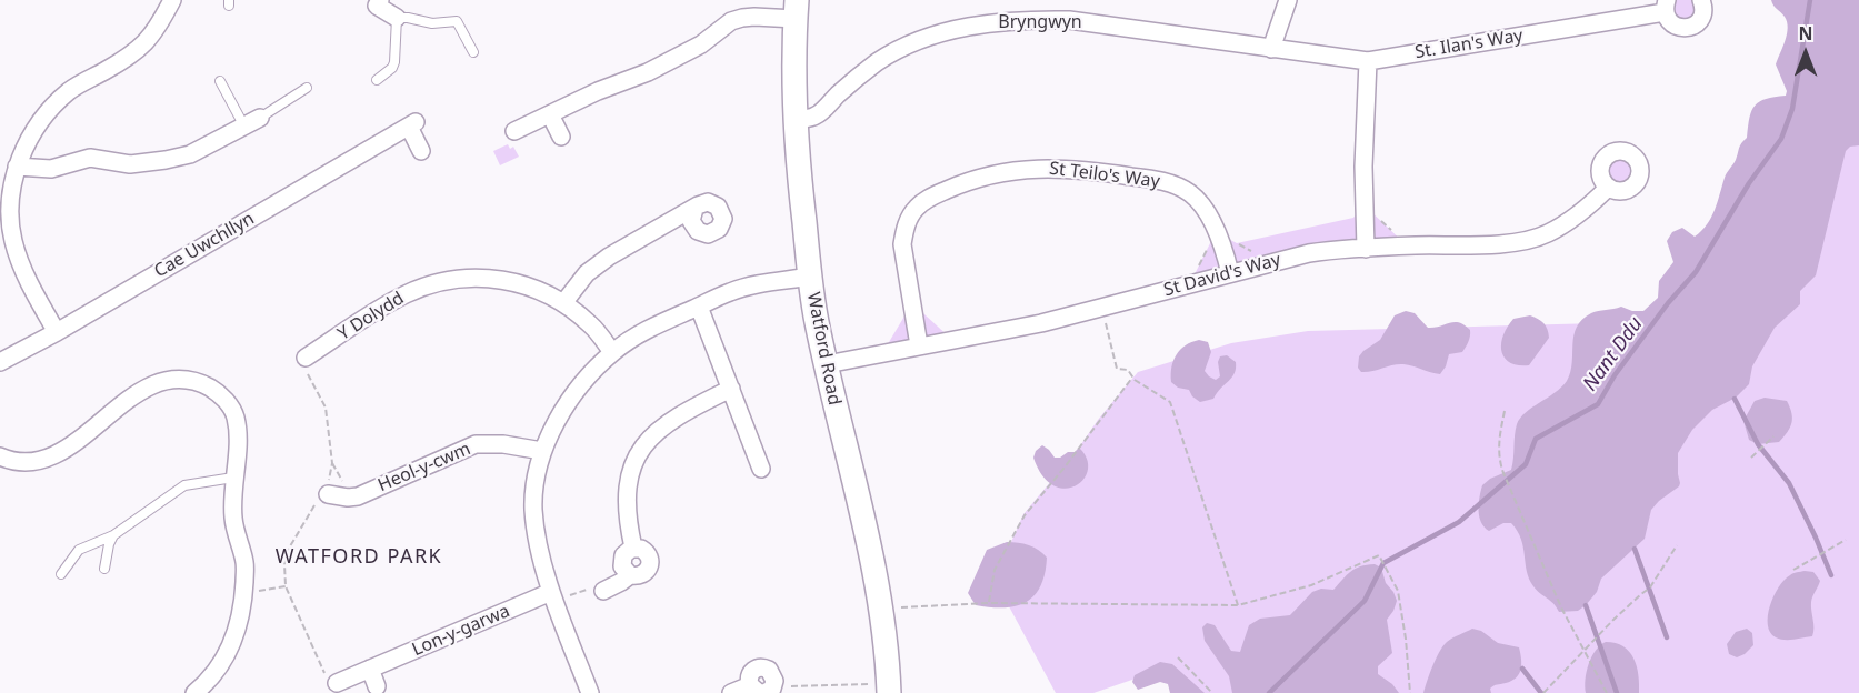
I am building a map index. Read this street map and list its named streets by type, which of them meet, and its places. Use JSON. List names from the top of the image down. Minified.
{"streets":{"street":["Bryngwyn","St. Ilan's Way","St Teilo's Way","Cae Uwchllyn","St David's Way","Y Dolydd","Watford Road","Heol-y-cwm","Lon-y-garwa"]},"crossings":[["Bryngwyn","St. Ilan's Way"],["Bryngwyn","Watford Road"],["St Teilo's Way","St David's Way"],["St David's Way","Watford Road"]],"districts":["WATFORD PARK"],"water":["Nant Ddu"],"north":"top"}
